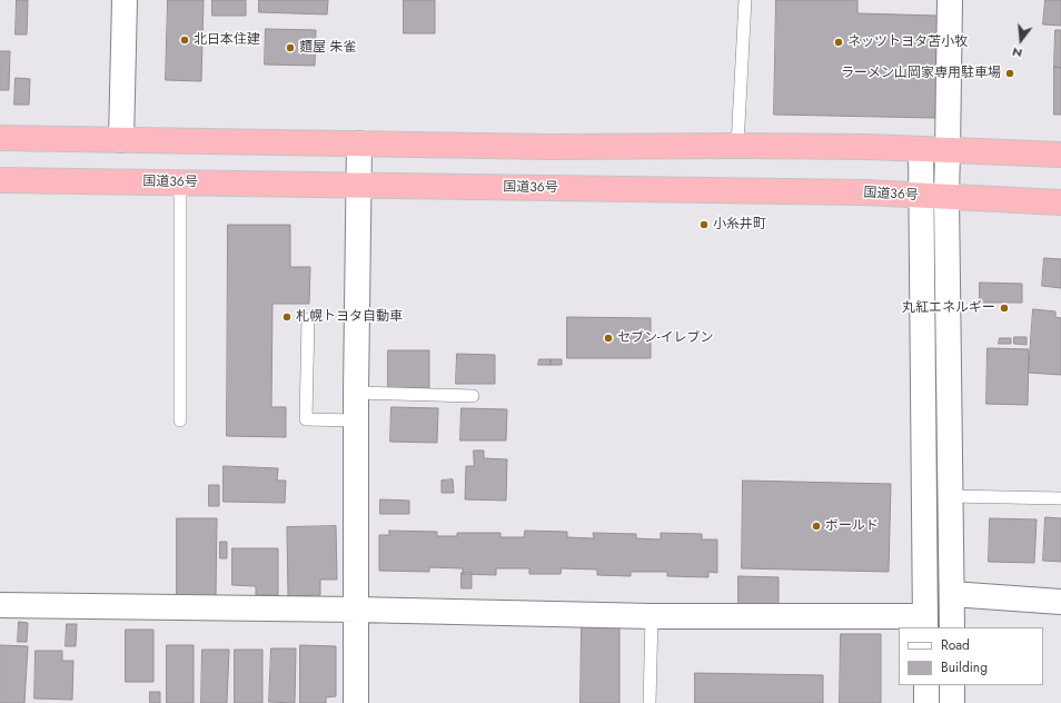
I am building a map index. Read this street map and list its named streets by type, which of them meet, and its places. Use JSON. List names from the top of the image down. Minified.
{"streets":{"highway":["国道36号"]},"places":["北日本住建","ネッツトヨタ苫小牧","麵屋 朱雀","ラーメン山岡家専用駐車場","小糸井町","丸紅エネルギー","札幌トヨタ自動車","セブン-イレブン","ボールド"],"legend":["Road","Building"],"north":"bottom"}
